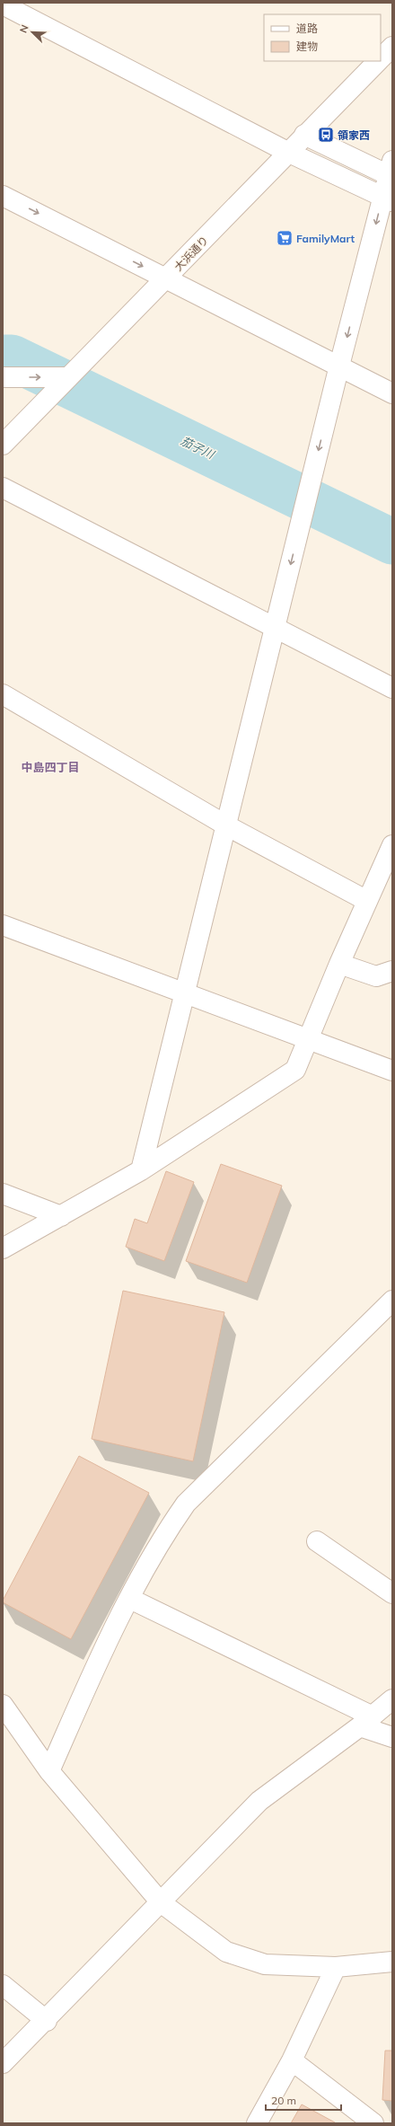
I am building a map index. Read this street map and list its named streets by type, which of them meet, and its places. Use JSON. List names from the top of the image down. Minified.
{"streets":{"street":["大浜通り"]},"districts":["中島四丁目"],"water":["茄子川"],"places":{"bus stop":["領家西"],"supermarket":["FamilyMart"]},"legend":["道路","建物"],"scale_bar":"20 m","north":"top left"}
